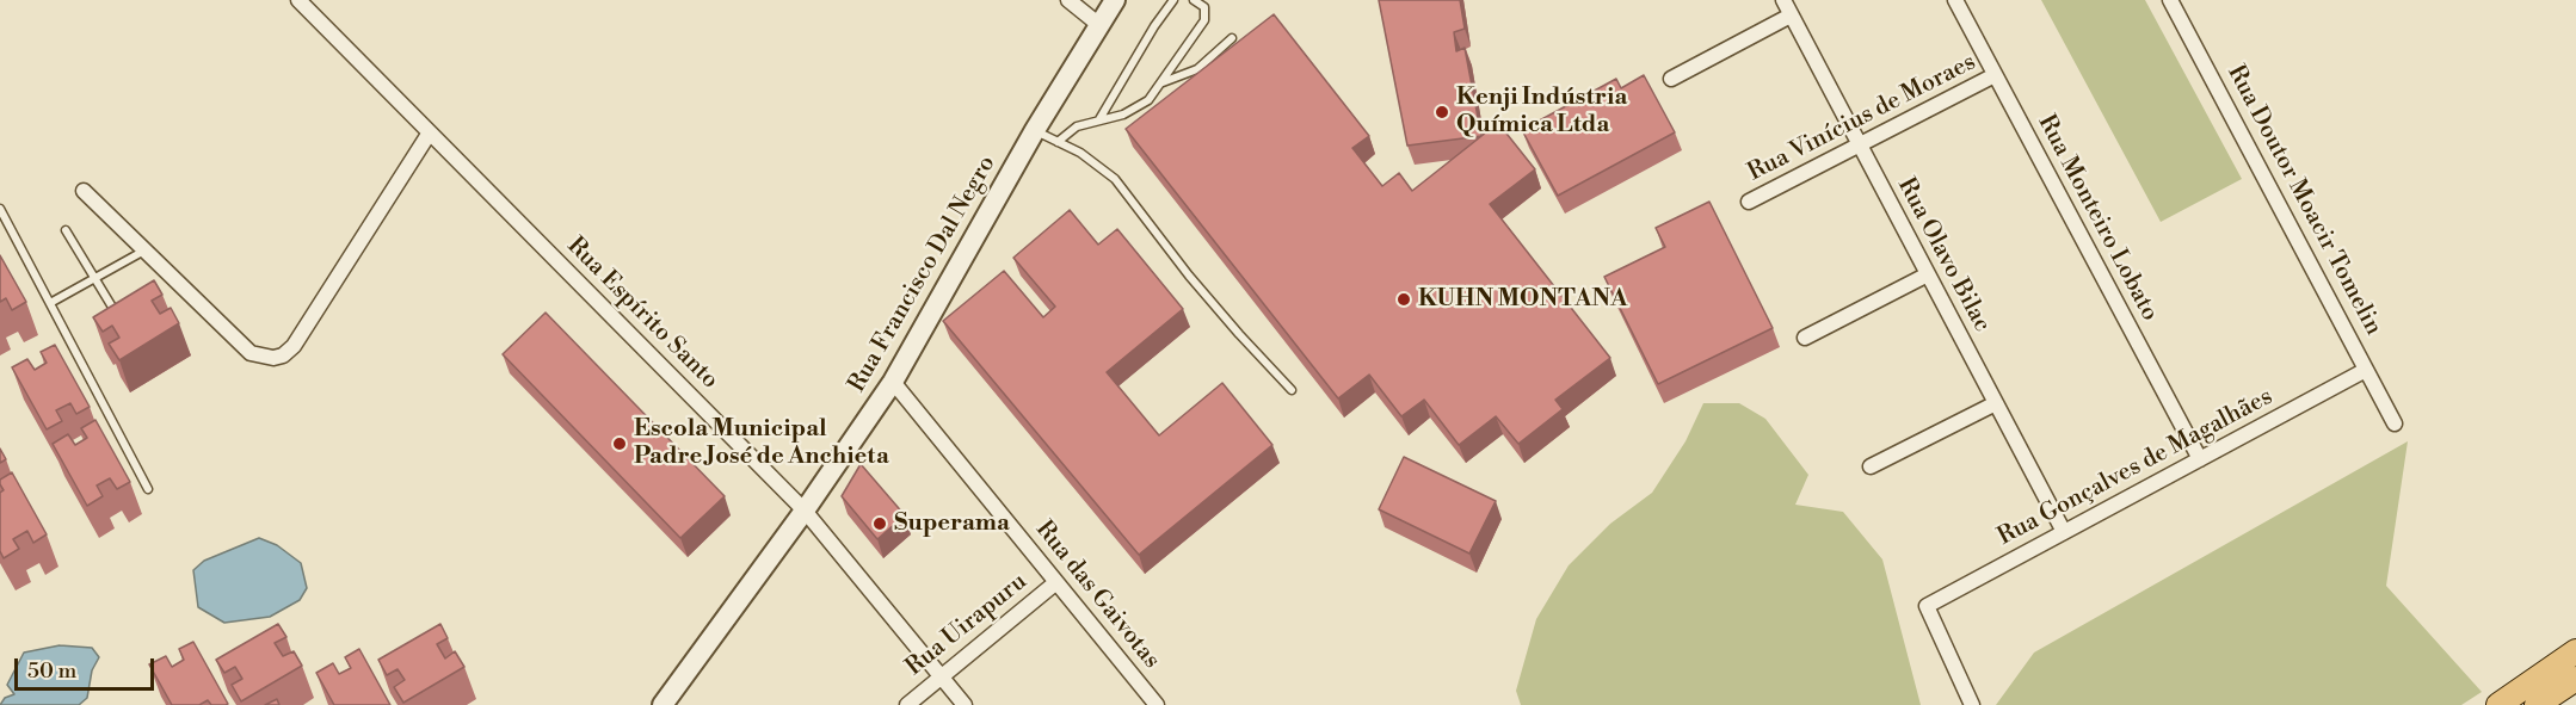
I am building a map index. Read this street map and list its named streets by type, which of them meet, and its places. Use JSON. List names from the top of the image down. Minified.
{"streets":{"street":["Rua Vinícius de Moraes","Rua Doutor Moacir Tomelin","Rua Monteiro Lobato","Rua Olavo Bilac","Rua Francisco Dal Negro","Rua Espírito Santo","Rua Gonçalves de Magalhães","Rua das Gaivotas","Rua Uirapuru"]},"crossings":[["Rua Vinícius de Moraes","Rua Monteiro Lobato"],["Rua Vinícius de Moraes","Rua Olavo Bilac"],["Rua Doutor Moacir Tomelin","Rua Gonçalves de Magalhães"],["Rua Monteiro Lobato","Rua Gonçalves de Magalhães"],["Rua Olavo Bilac","Rua Gonçalves de Magalhães"],["Rua Francisco Dal Negro","Rua Espírito Santo"],["Rua Francisco Dal Negro","Rua das Gaivotas"],["Rua Espírito Santo","Rua Uirapuru"],["Rua das Gaivotas","Rua Uirapuru"]],"places":["Kenji Indústria Química Ltda","KUHN MONTANA","Escola Municipal Padre José de Anchieta","Superama"],"scale_bar":"50 m"}
